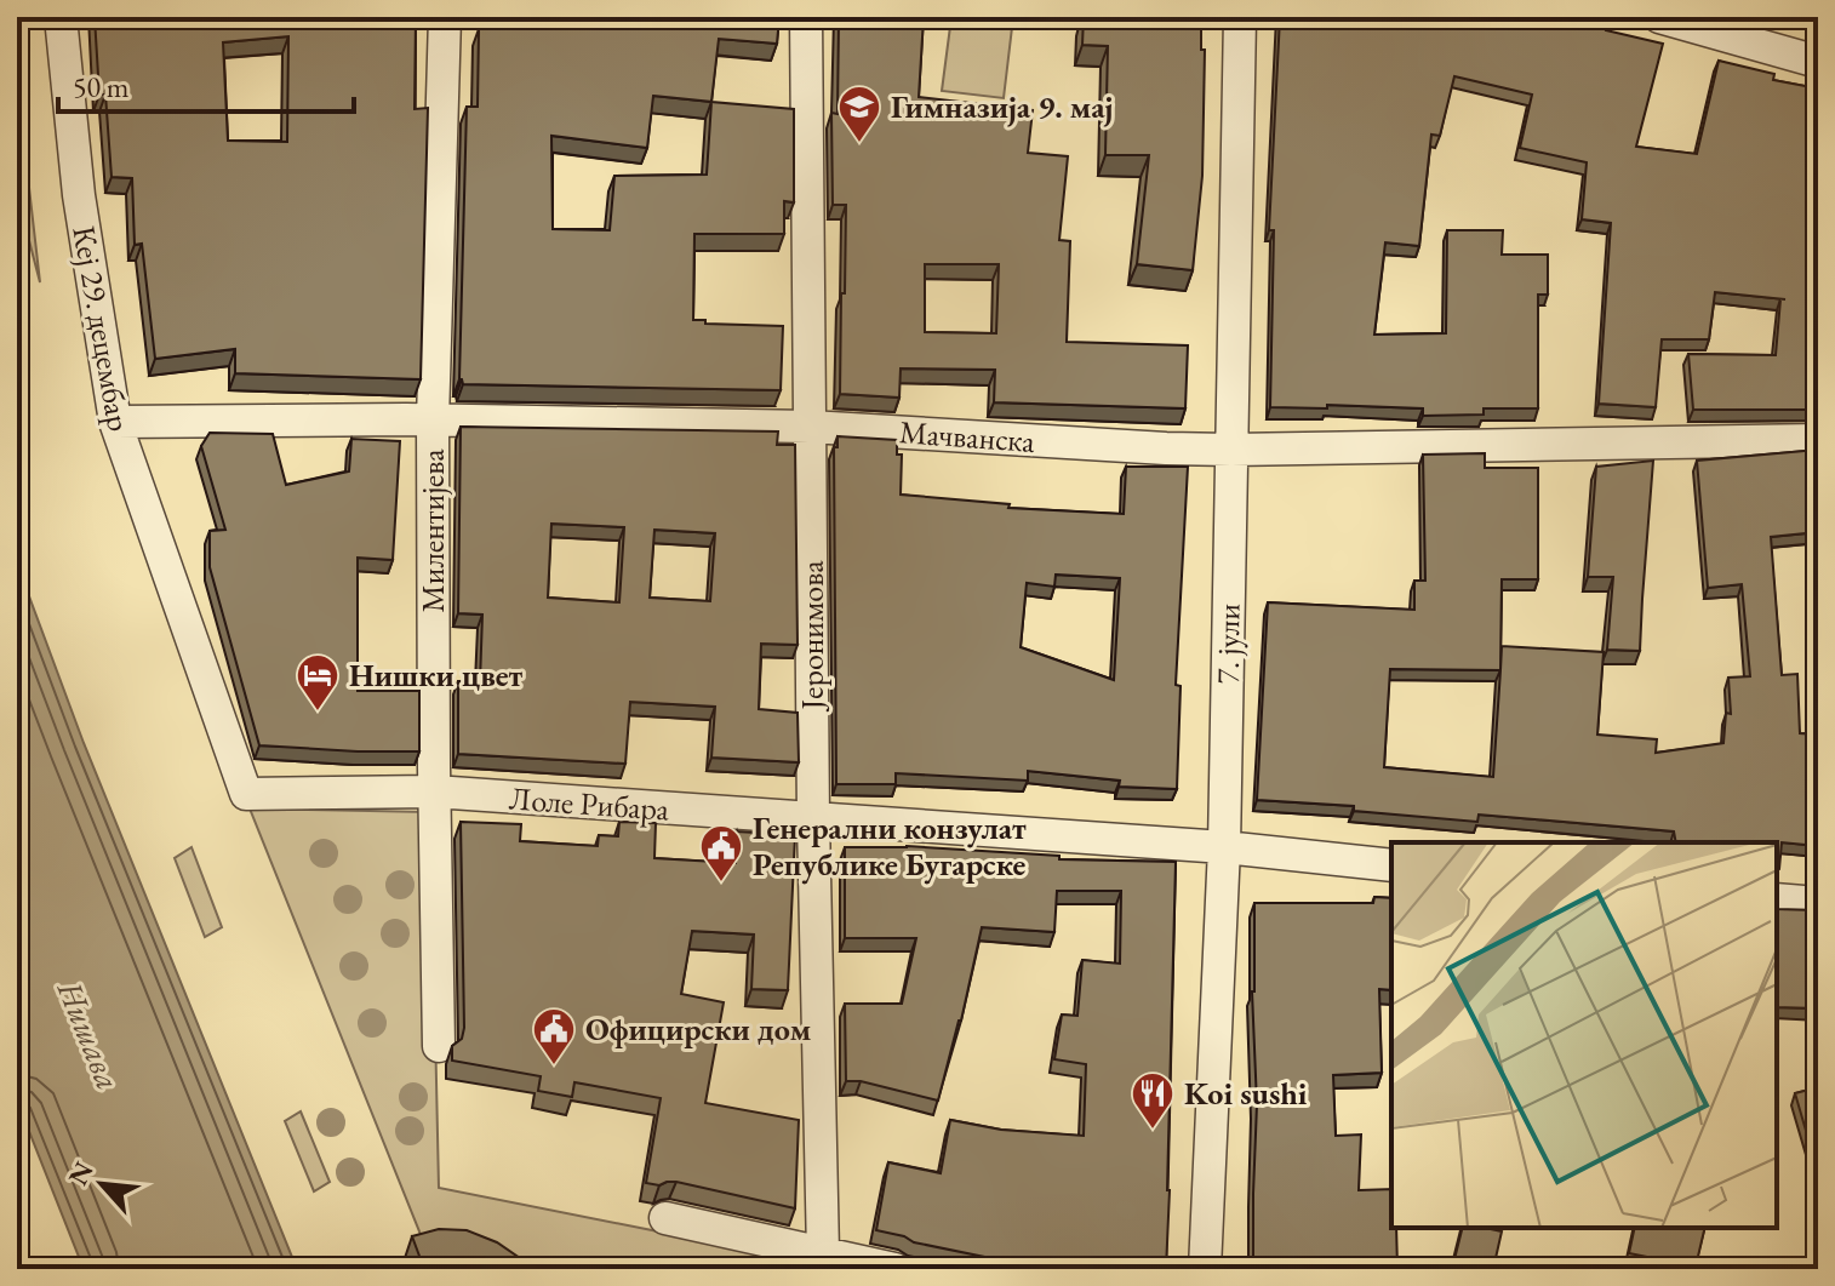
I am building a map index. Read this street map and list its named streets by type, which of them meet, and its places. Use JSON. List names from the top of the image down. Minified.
{"streets":{"street":["Кеј 29. децембар","Мачванска","Милентијева","Јеронимова","7. јули","Лоле Рибара"]},"crossings":[["Кеј 29. децембар","Мачванска"],["Кеј 29. децембар","Лоле Рибара"],["Мачванска","Милентијева"],["Мачванска","Јеронимова"],["Мачванска","7. јули"],["Милентијева","Лоле Рибара"],["Јеронимова","Лоле Рибара"],["7. јули","Лоле Рибара"]],"water":["Нишава"],"places":{"school or university":["Гимназија 9. мај"],"hotel":["Нишки цвет"],"public building":["Генерални конзулат Републике Бугарске","Официрски дом"],"restaurant":["Koi sushi"]},"scale_bar":"50 m","north":"top left"}
